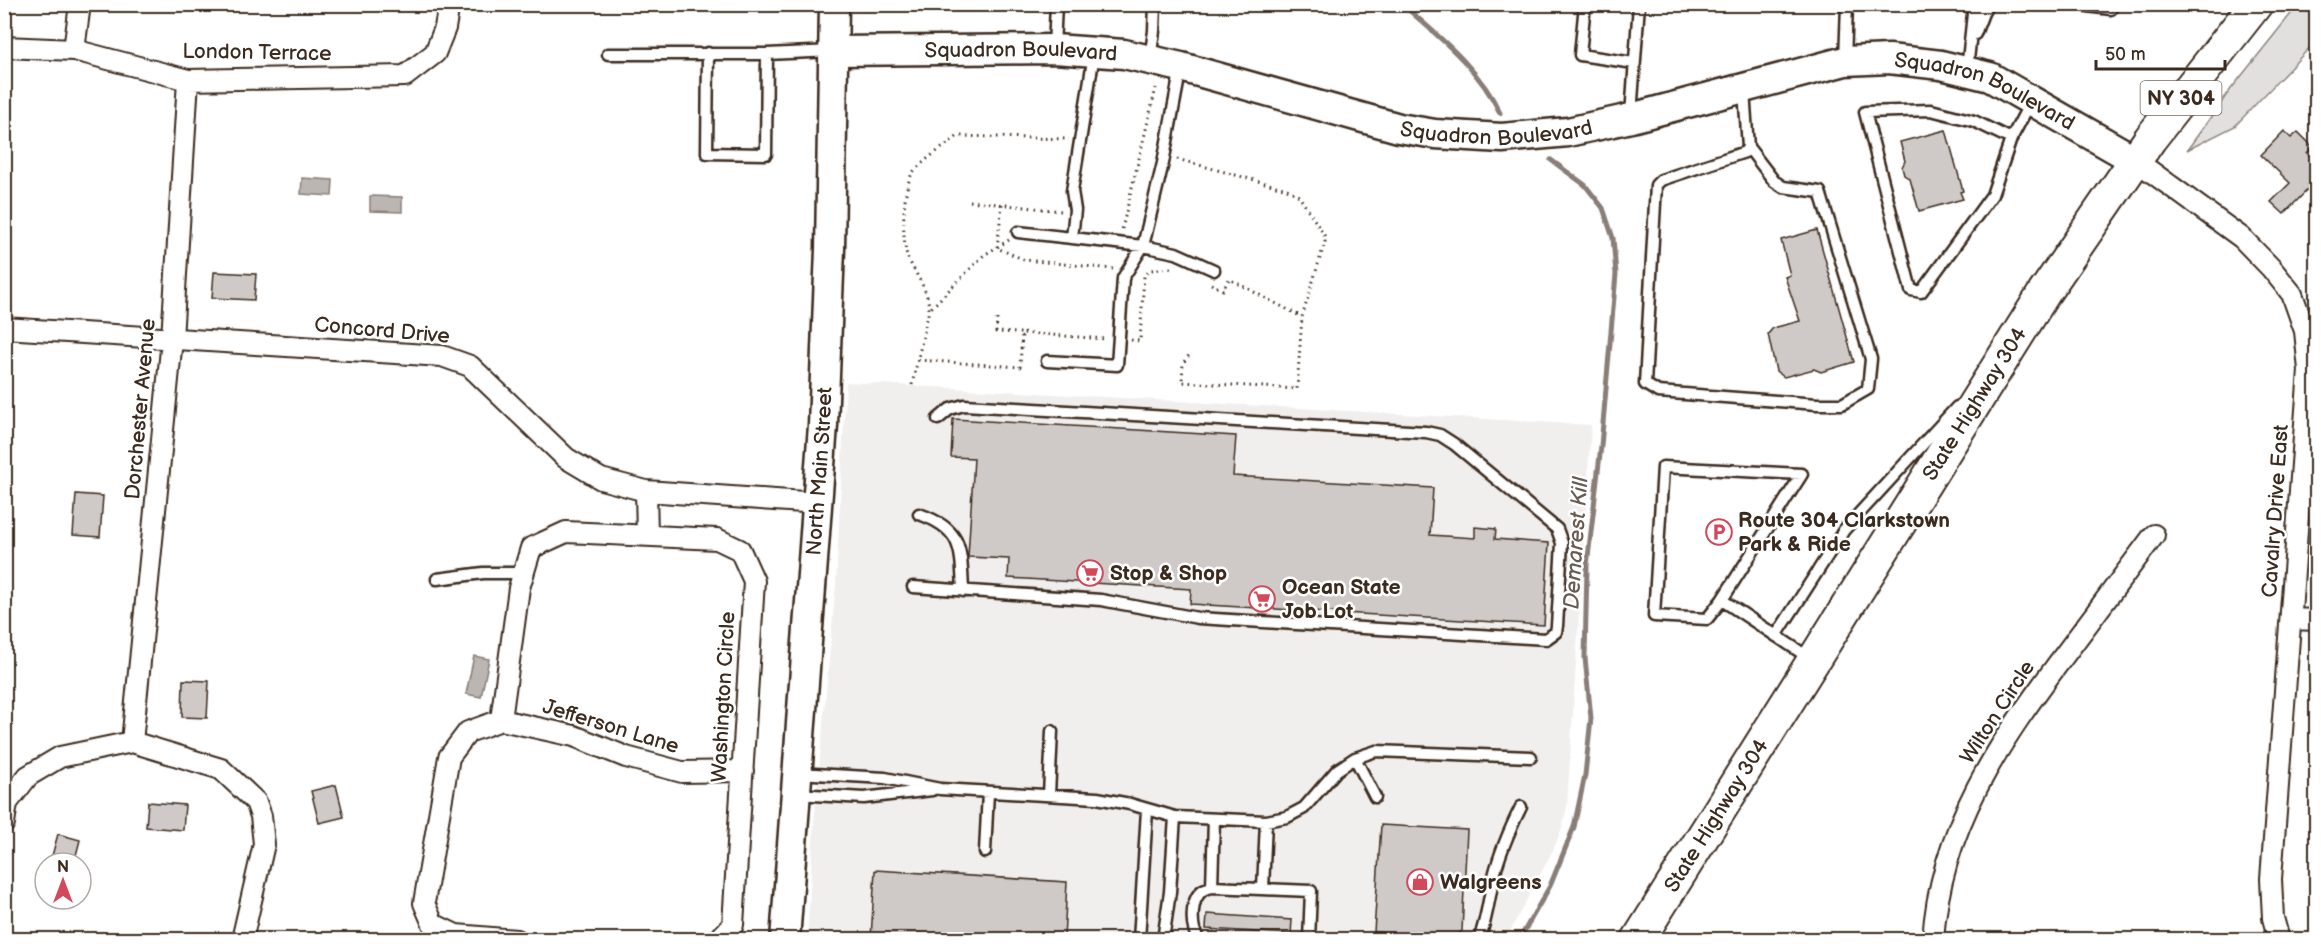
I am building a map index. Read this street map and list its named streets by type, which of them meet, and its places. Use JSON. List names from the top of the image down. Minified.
{"streets":{"main road":["NY 304","State Highway 304"],"street":["London Terrace","Squadron Boulevard","Concord Drive","Dorchester Avenue","North Main Street","Cavalry Drive East","Washington Circle","Wilton Circle","Jefferson Lane"]},"crossings":[["London Terrace","Dorchester Avenue"],["Squadron Boulevard","State Highway 304"],["Squadron Boulevard","North Main Street"],["Squadron Boulevard","Cavalry Drive East"],["Concord Drive","Dorchester Avenue"],["Concord Drive","North Main Street"],["State Highway 304","Cavalry Drive East"],["Washington Circle","Jefferson Lane"]],"water":["Demarest Kill"],"places":{"parking":["Route 304 Clarkstown Park & Ride"],"supermarket":["Stop & Shop","Ocean State Job Lot"],"shop":["Walgreens"]},"scale_bar":"50 m","north":"top"}
